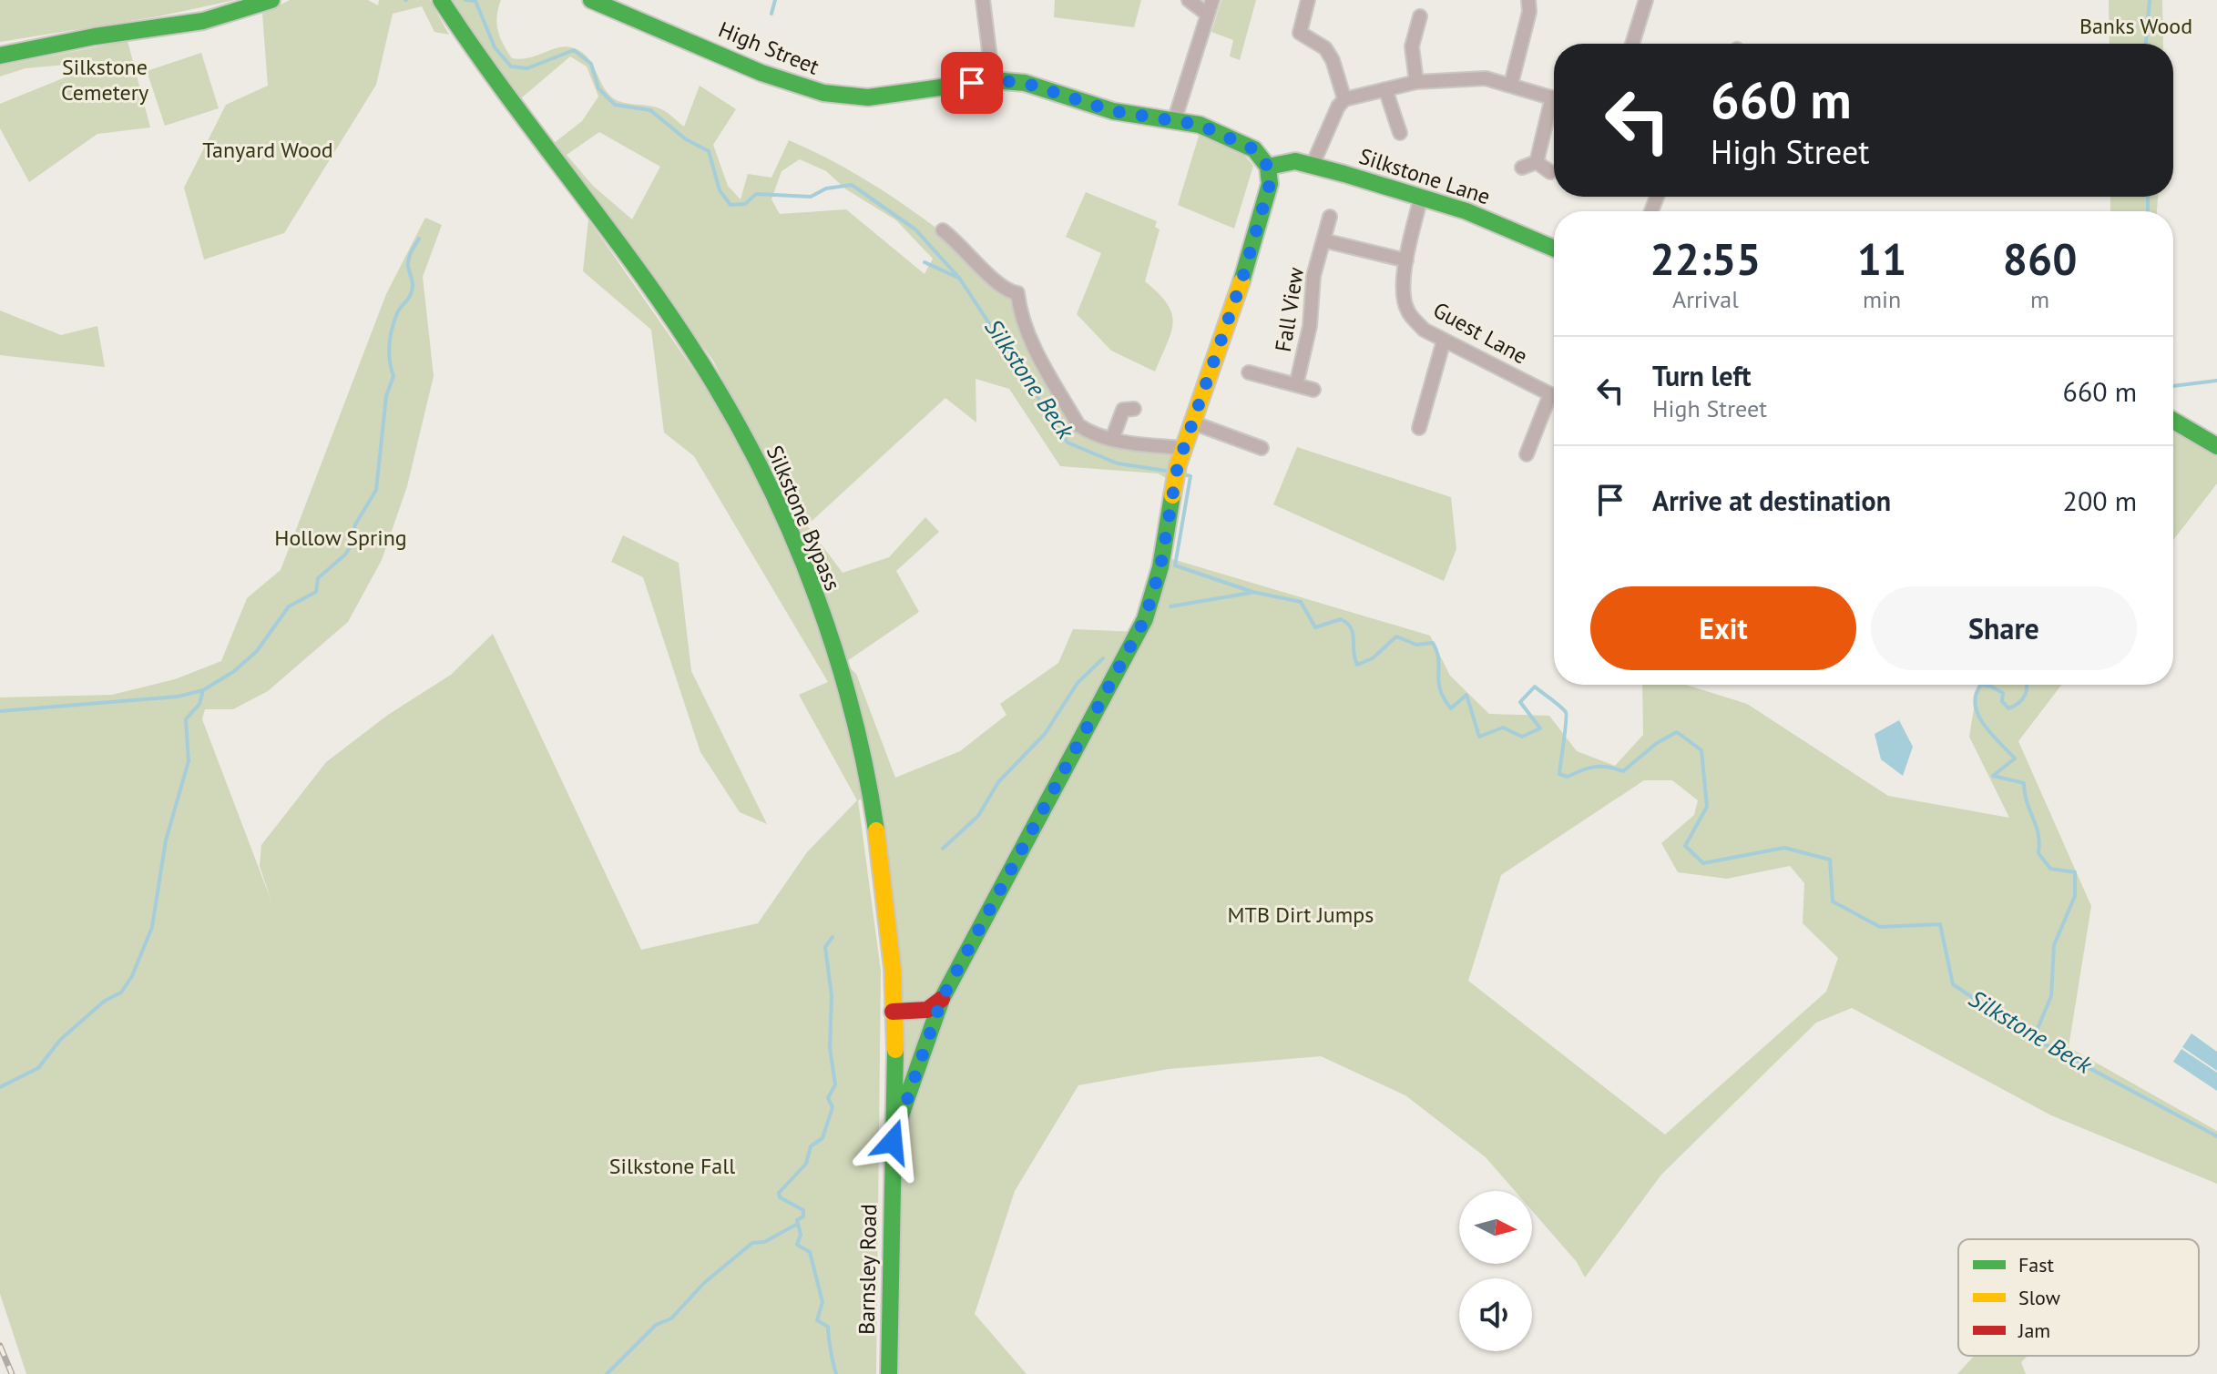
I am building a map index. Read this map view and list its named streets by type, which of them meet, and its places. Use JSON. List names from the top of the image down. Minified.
{"streets":{"main road":["High Street","Silkstone Lane","Silkstone Bypass","Barnsley Road"],"street":["Fall View","Guest Lane"]},"crossings":[["High Street","Silkstone Lane"],["High Street","Barnsley Road"],["Silkstone Lane","Guest Lane"],["Silkstone Lane","Barnsley Road"],["Fall View","Guest Lane"],["Silkstone Bypass","Barnsley Road"]],"water":["Silkstone Beck"],"parks":["Banks Wood","Silkstone Cemetery","Tanyard Wood","Hollow Spring","MTB Dirt Jumps","Silkstone Fall"],"legend":["Fast","Slow","Jam"],"north":"right","page":{"turn":["660 m","High Street"],"eta":["22:55","Arrival","11","min","860","m"],"list":[{"name":"Turn left","note":"High Street","value":"660 m"},{"name":"Arrive at destination","value":"200 m"}],"buttons":["Exit","Share"]}}
